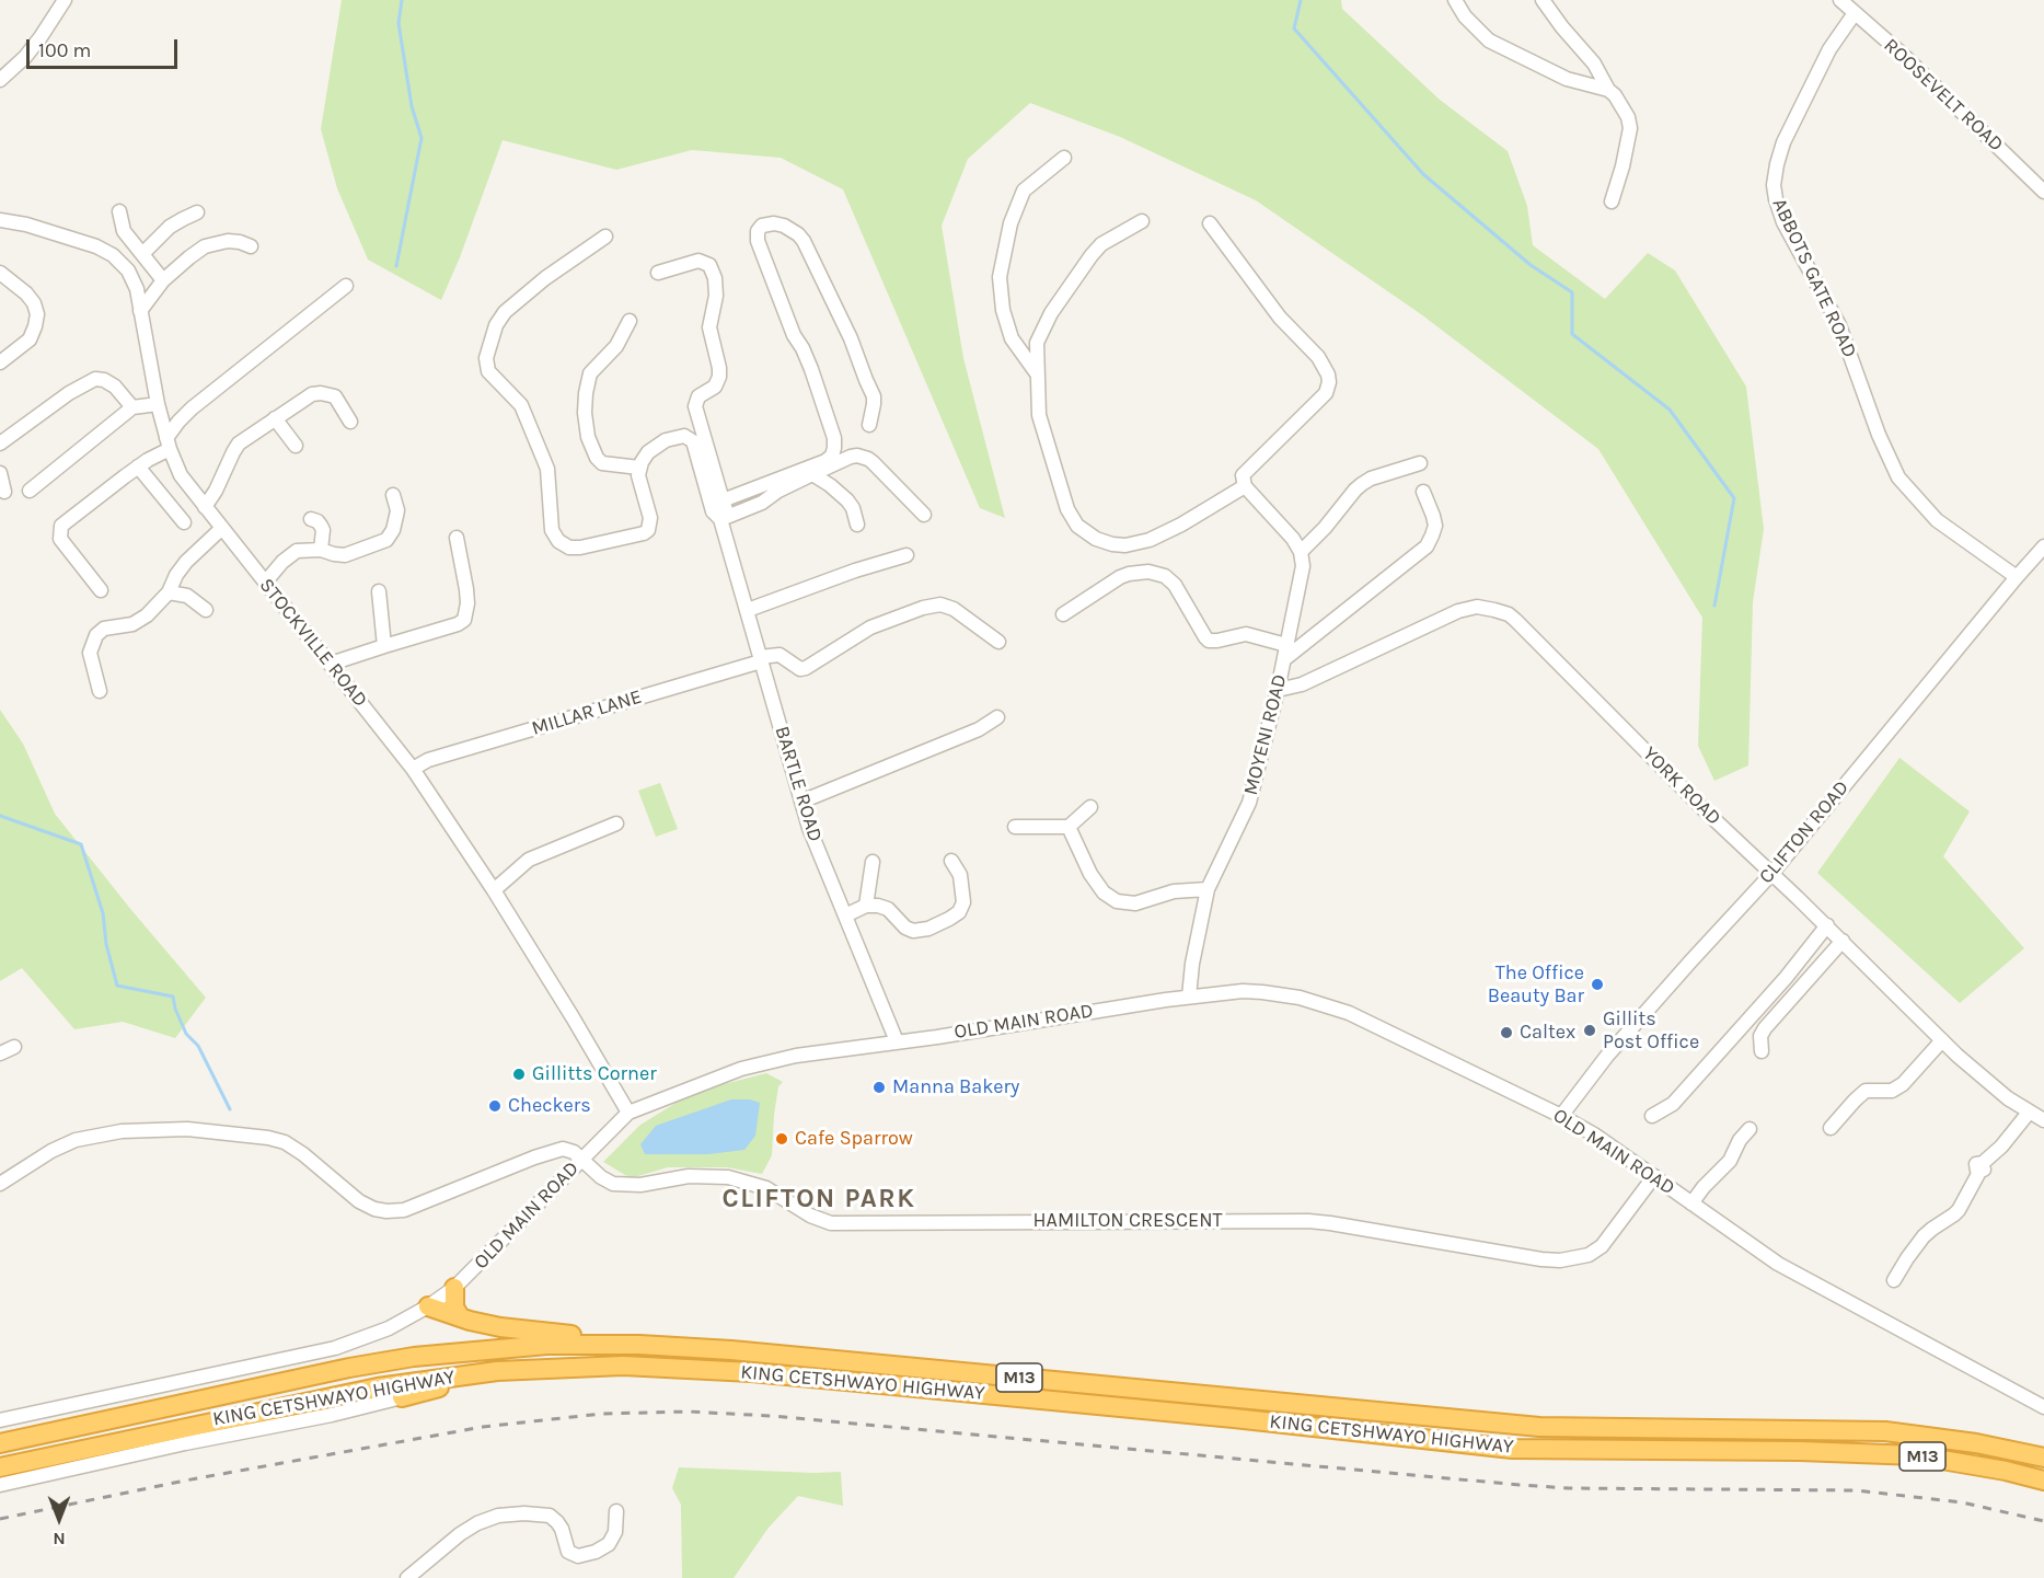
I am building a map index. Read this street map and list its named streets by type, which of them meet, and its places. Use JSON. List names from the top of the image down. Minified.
{"streets":{"highway":["M13","KING CETSHWAYO HIGHWAY"],"street":["ROOSEVELT ROAD","ABBOTS GATE ROAD","STOCKVILLE ROAD","MILLAR LANE","MOYENI ROAD","BARTLE ROAD","YORK ROAD","CLIFTON ROAD","OLD MAIN ROAD","HAMILTON CRESCENT"]},"crossings":[["ROOSEVELT ROAD","ABBOTS GATE ROAD"],["ABBOTS GATE ROAD","CLIFTON ROAD"],["STOCKVILLE ROAD","MILLAR LANE"],["STOCKVILLE ROAD","OLD MAIN ROAD"],["MILLAR LANE","BARTLE ROAD"],["MOYENI ROAD","YORK ROAD"],["MOYENI ROAD","OLD MAIN ROAD"],["BARTLE ROAD","OLD MAIN ROAD"],["YORK ROAD","CLIFTON ROAD"],["CLIFTON ROAD","OLD MAIN ROAD"],["OLD MAIN ROAD","HAMILTON CRESCENT"]],"districts":["CLIFTON PARK"],"places":["The Office Beauty Bar","Gillits Post Office","Caltex","Gillitts Corner","Manna Bakery","Checkers","Cafe Sparrow"],"scale_bar":"100 m","north":"bottom"}
